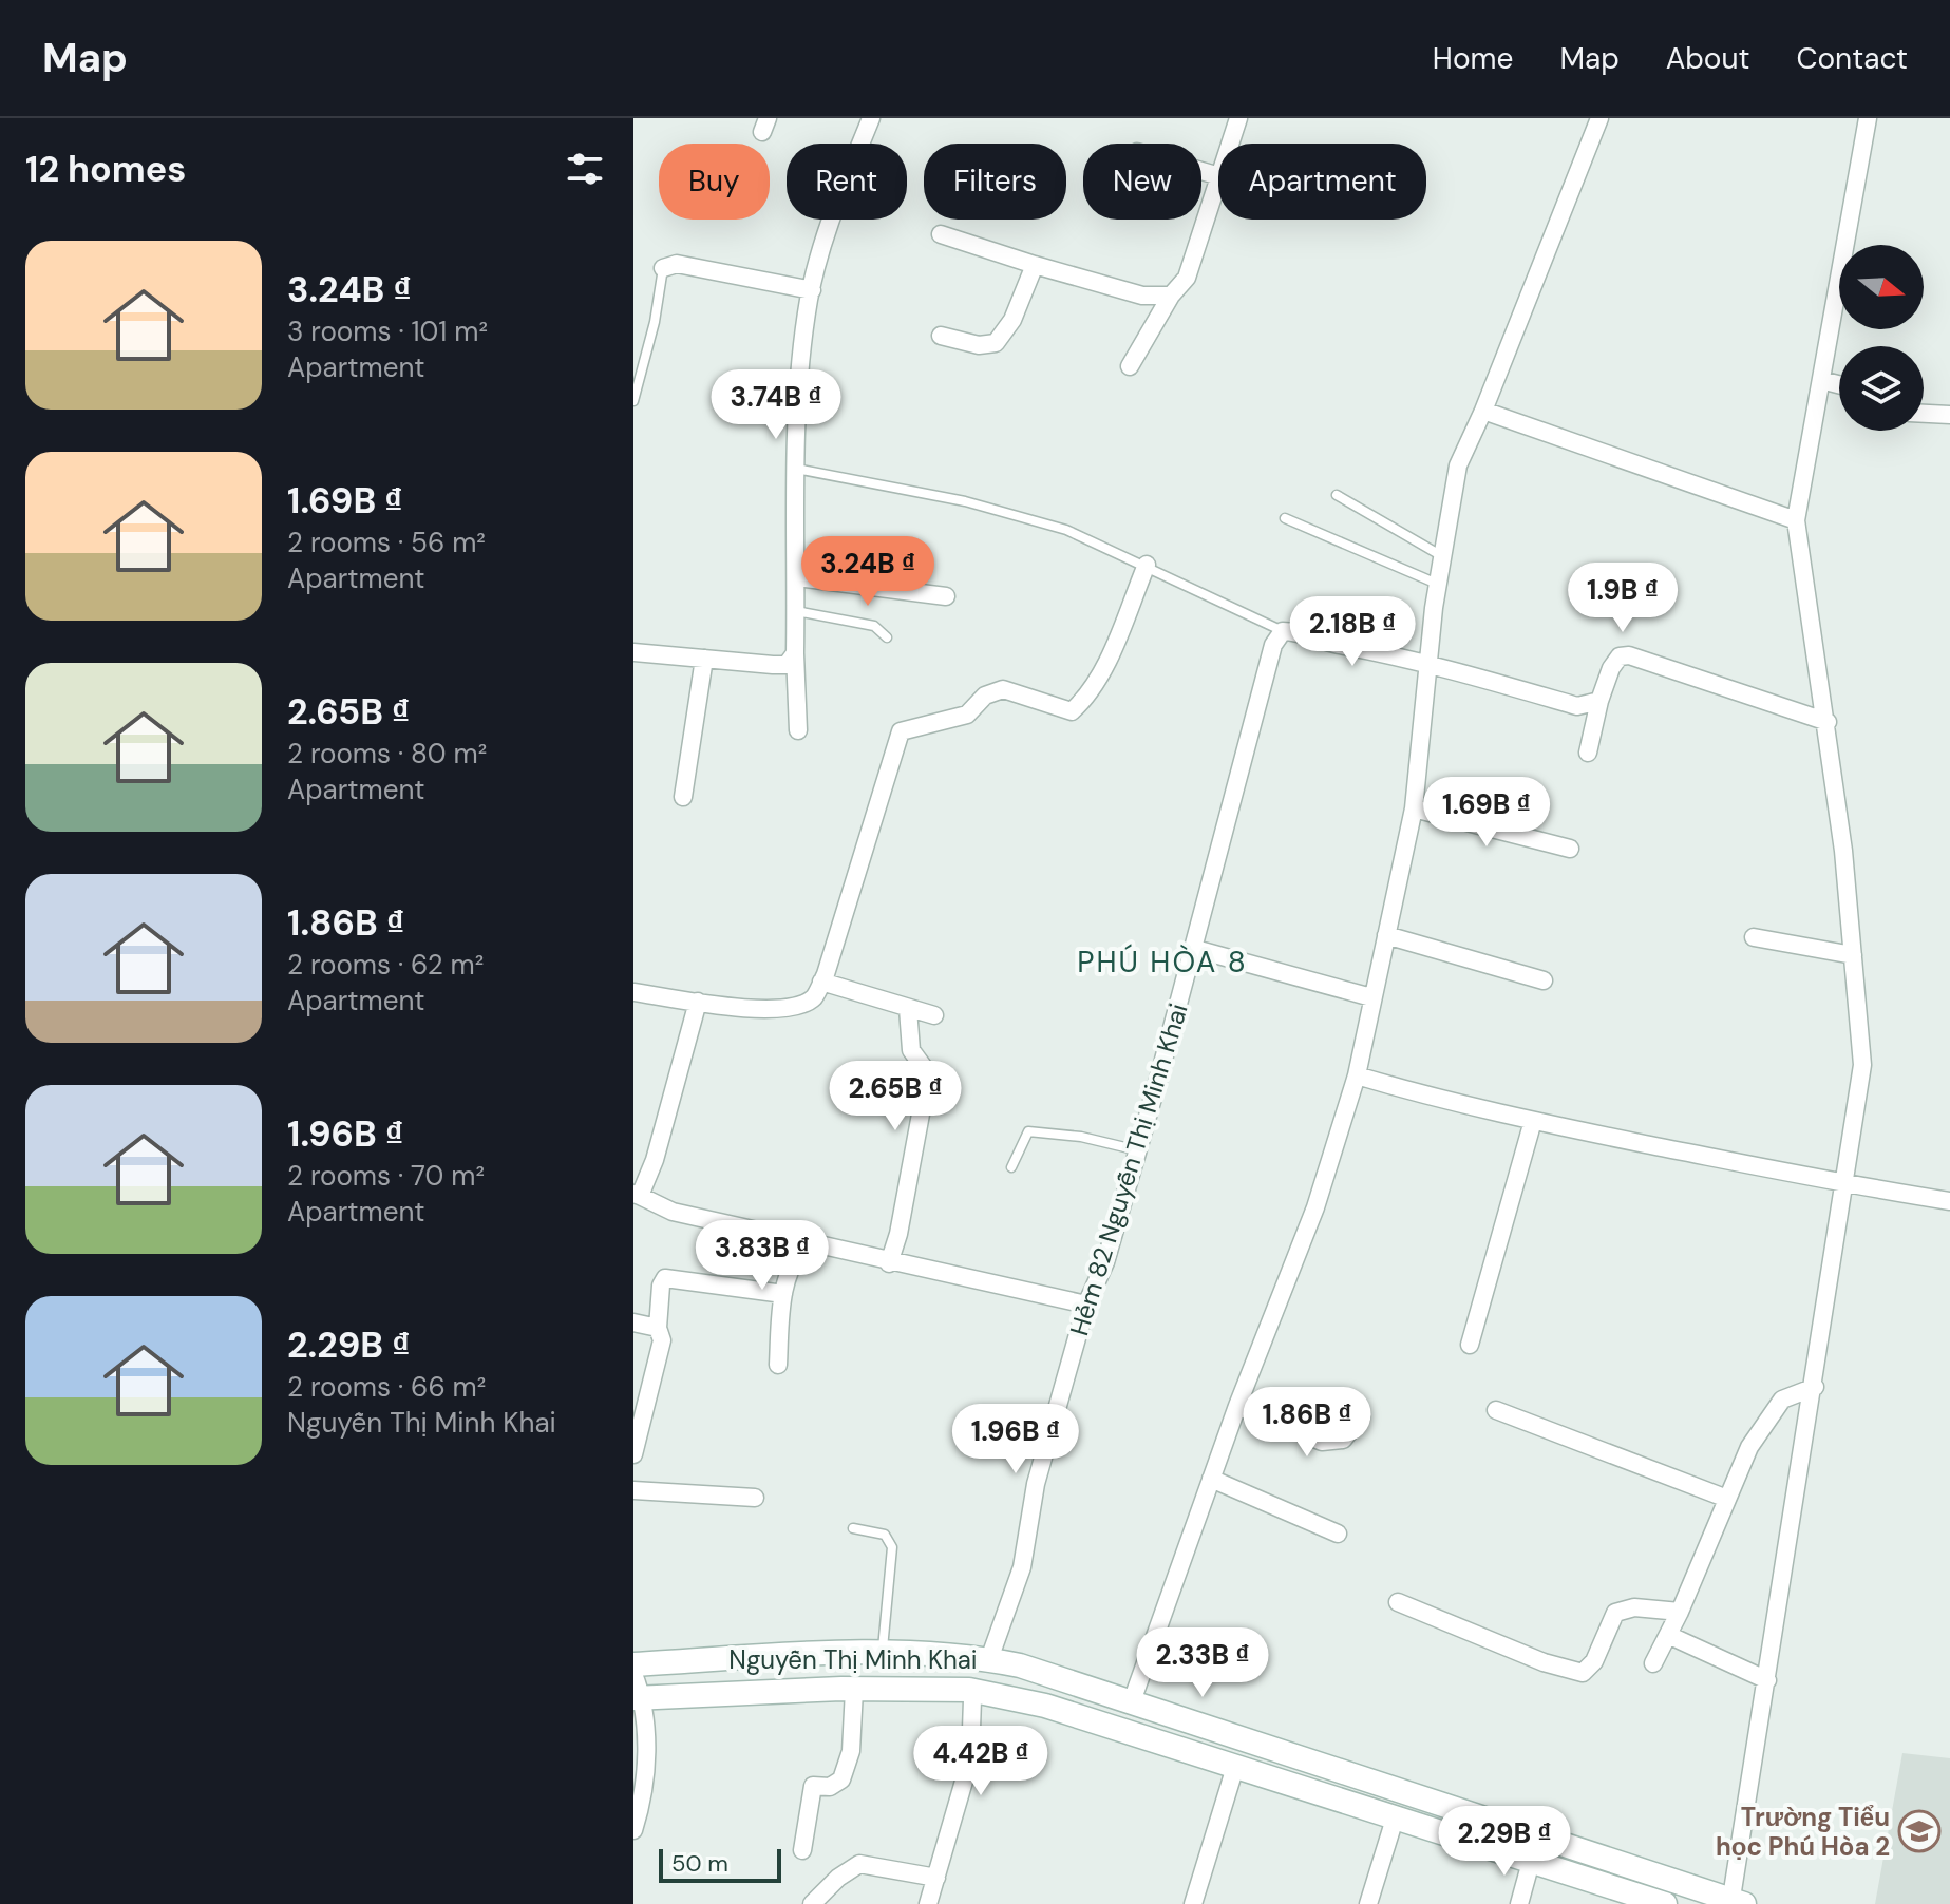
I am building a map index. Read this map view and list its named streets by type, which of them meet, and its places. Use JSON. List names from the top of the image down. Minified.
{"streets":{"main road":["Nguyễn Thị Minh Khai"],"street":["Hẻm 82 Nguyễn Thị Minh Khai"]},"crossings":[["Hẻm 82 Nguyễn Thị Minh Khai","Nguyễn Thị Minh Khai"]],"districts":["PHÚ HÒA 8"],"places":{"school or university":["Trường Tiểu học Phú Hòa 2"]},"scale_bar":"50 m","north":"right","page":{"header":"Map","nav":["Home","Map","About","Contact"],"heading":"12 homes","chip":["Buy","Rent","Filters","New","Apartment"],"list":[{"name":"3.24B ₫","note":"3 rooms · 101 m² · Apartment"},{"name":"1.69B ₫","note":"2 rooms · 56 m² · Apartment"},{"name":"2.65B ₫","note":"2 rooms · 80 m² · Apartment"},{"name":"1.86B ₫","note":"2 rooms · 62 m² · Apartment"},{"name":"1.96B ₫","note":"2 rooms · 70 m² · Apartment"},{"name":"2.29B ₫","note":"2 rooms · 66 m² · Nguyễn Thị Minh Khai"}],"price":["3.74B ₫","3.24B ₫","1.9B ₫","2.18B ₫","1.69B ₫","2.65B ₫","3.83B ₫","1.86B ₫","1.96B ₫","2.33B ₫","4.42B ₫","2.29B ₫"],"scale":"50 m"}}
